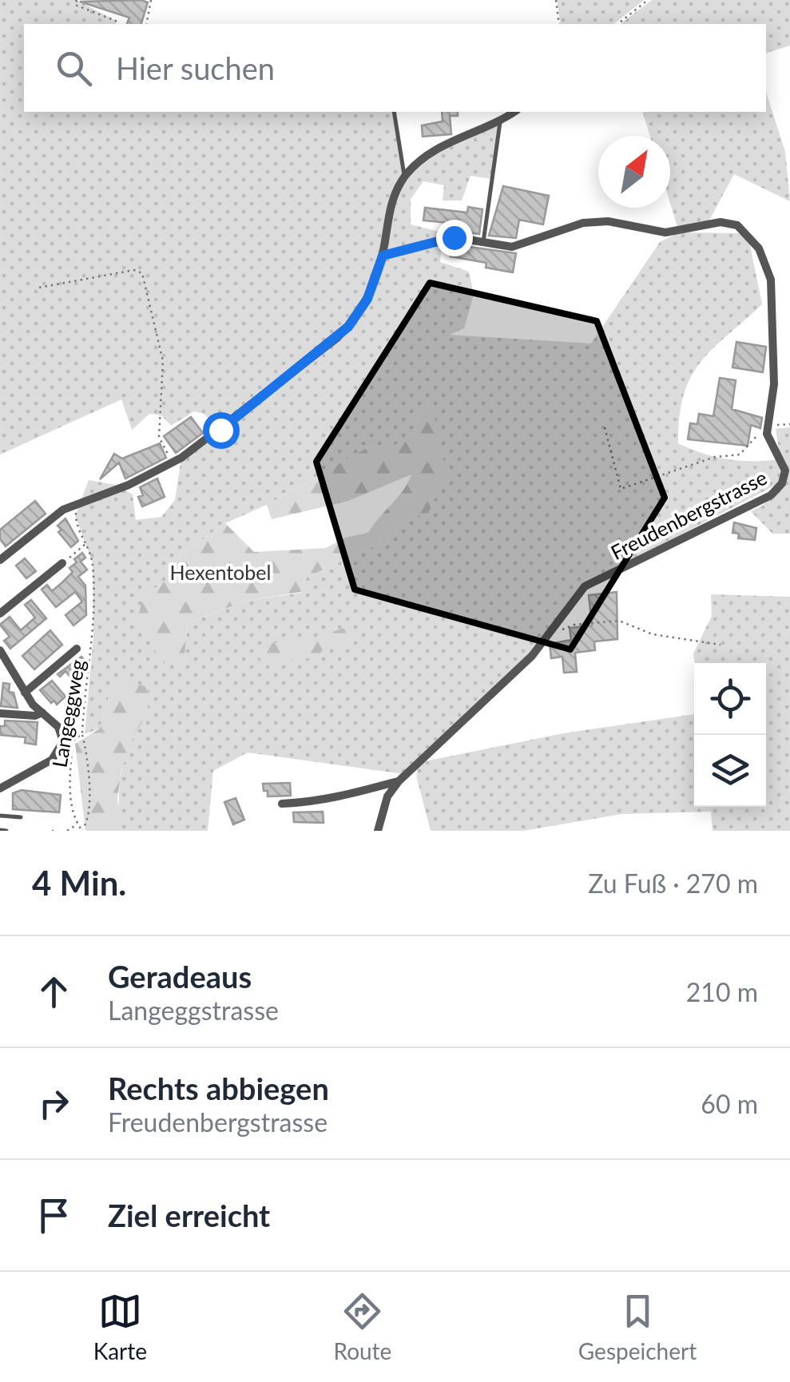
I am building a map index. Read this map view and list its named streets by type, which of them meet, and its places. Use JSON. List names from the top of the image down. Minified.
{"streets":{"street":["Freudenbergstrasse"],"path":["Langeggweg"]},"parks":["Hexentobel"],"north":"top right","page":{"search":"Hier suchen","heading":["4 Min.","Zu Fuß · 270 m"],"list":[["Geradeaus","Langeggstrasse","210 m"],["Rechts abbiegen","Freudenbergstrasse","60 m"],"Ziel erreicht"],"nav":["Karte","Route","Gespeichert"]}}
